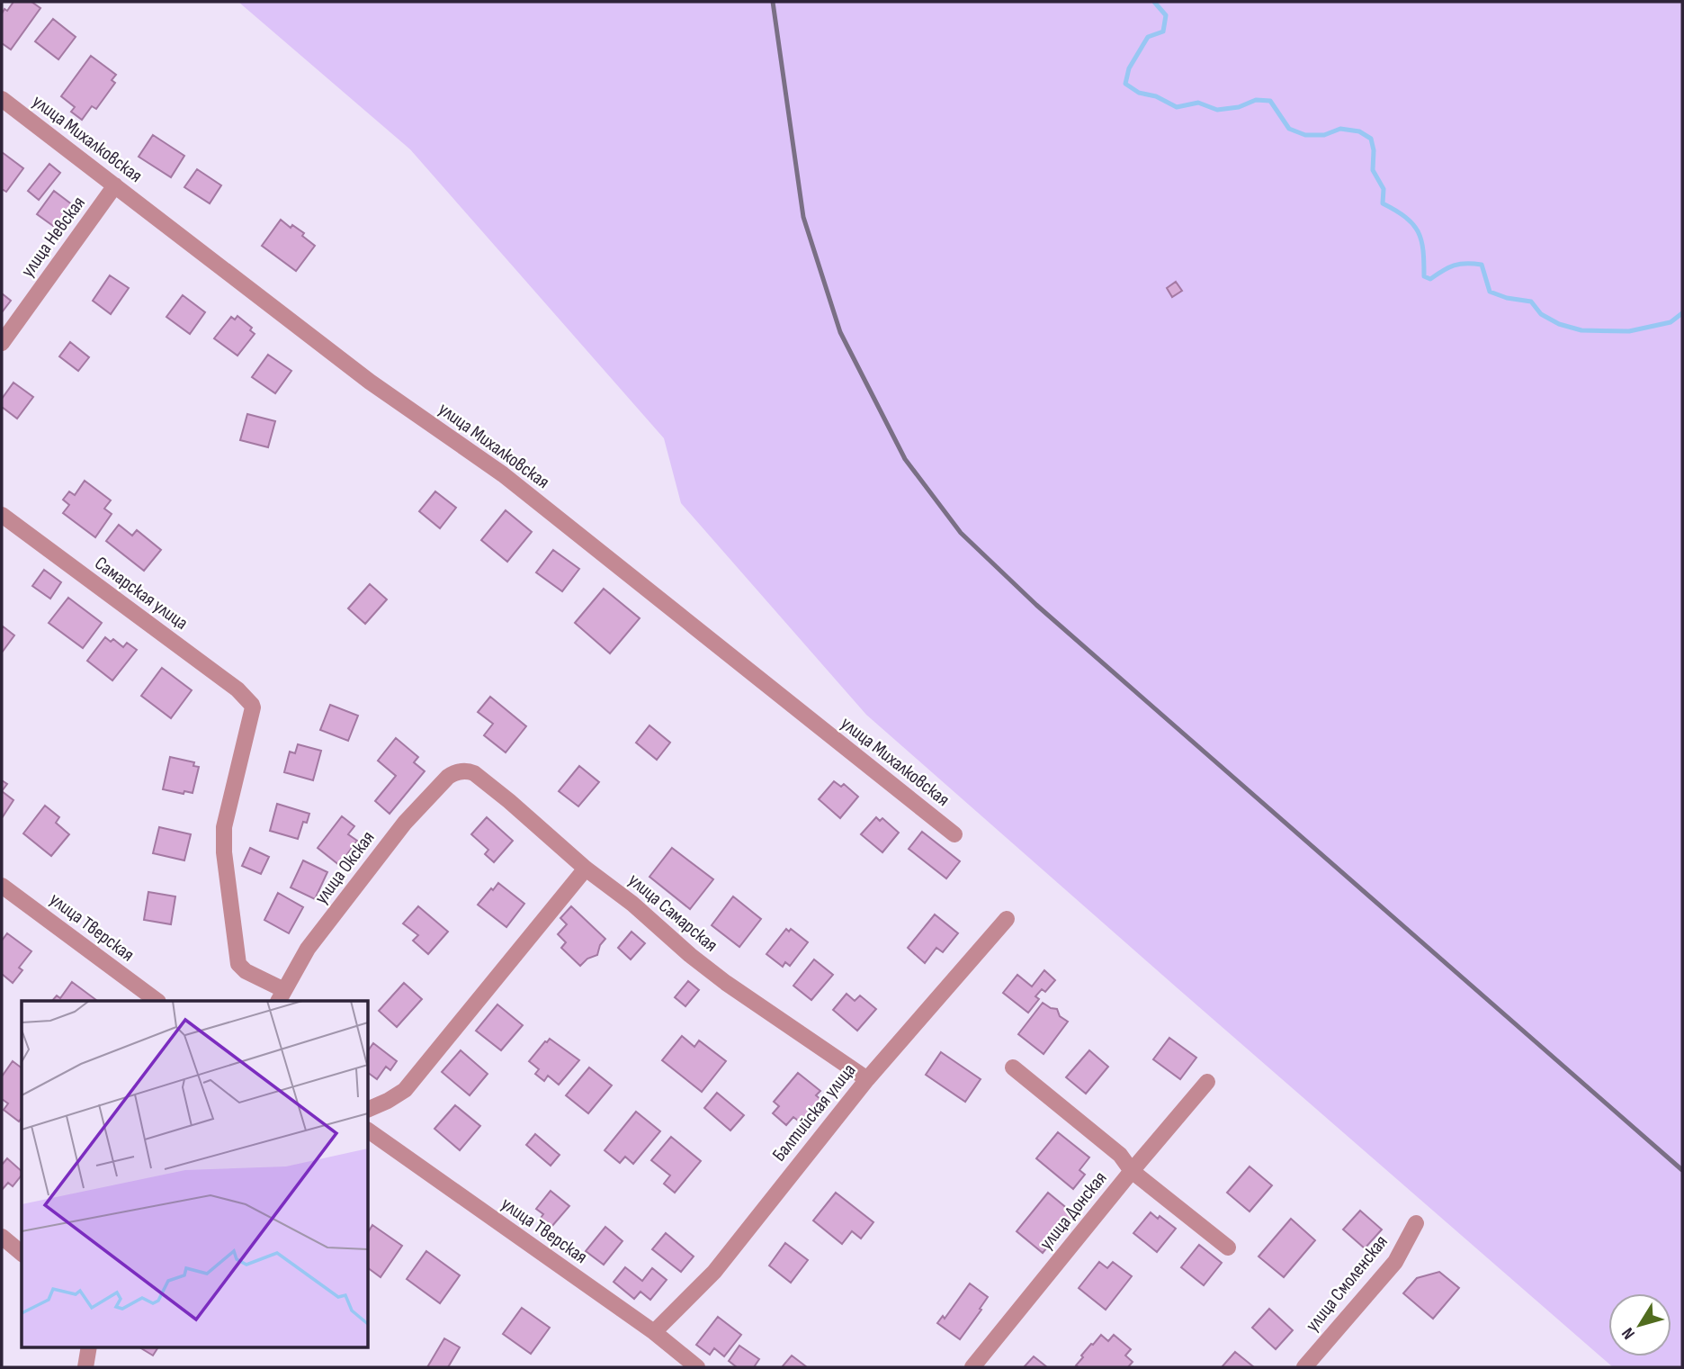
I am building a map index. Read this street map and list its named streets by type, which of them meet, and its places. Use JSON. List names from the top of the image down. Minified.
{"streets":{"street":["улица Михалковская","улица Невская","Самарская улица","улица Окская","улица Самарская","улица Тверская","Балтийская улица","улица Донская","улица Смоленская"]},"crossings":[["улица Михалковская","улица Невская"],["Самарская улица","улица Окская"],["улица Окская","улица Самарская"],["улица Самарская","Балтийская улица"],["улица Тверская","Балтийская улица"]],"north":"bottom left"}
